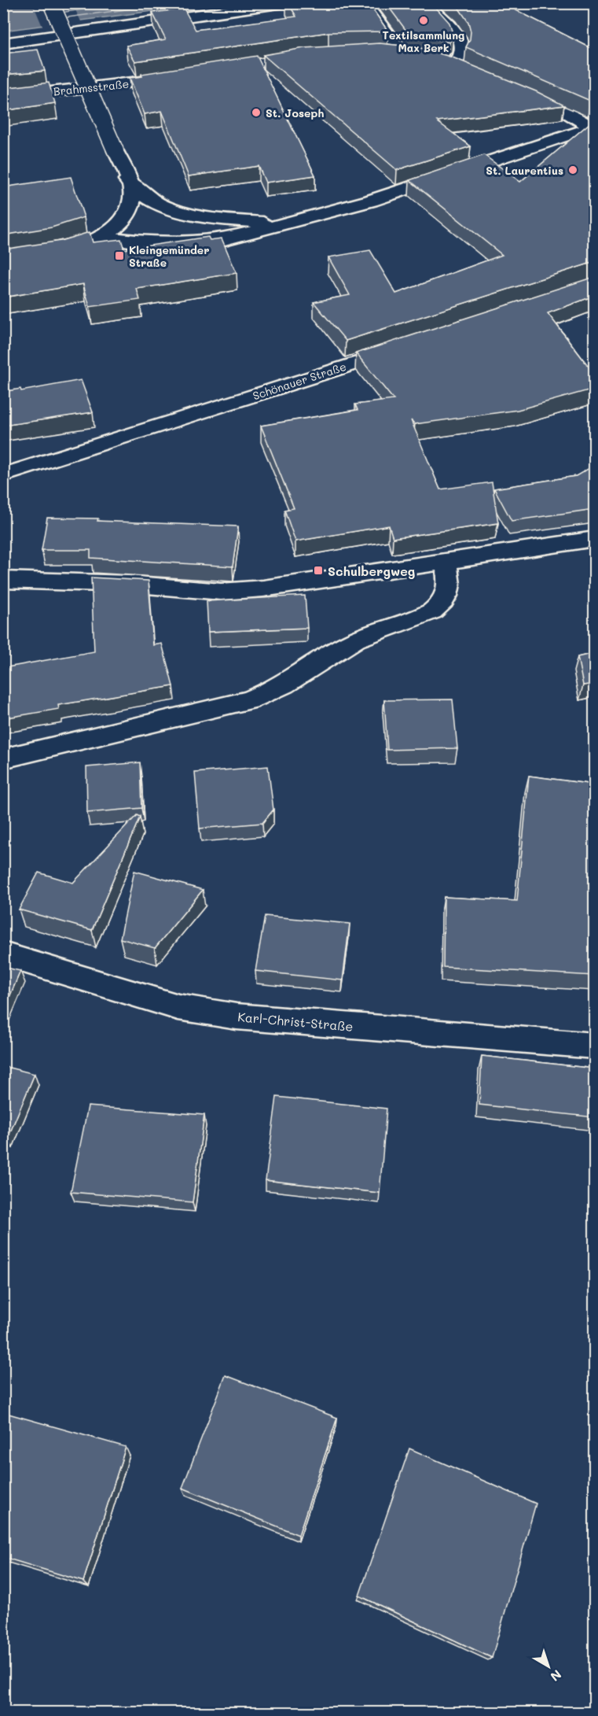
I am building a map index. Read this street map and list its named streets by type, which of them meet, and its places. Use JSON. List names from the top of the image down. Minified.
{"streets":{"street":["Brahmsstraße","Schönauer Straße","Karl-Christ-Straße"]},"places":{"other":["Textilsammlung Max Berk","St. Joseph","St. Laurentius"],"transit":["Kleingemünder Straße","Schulbergweg"]},"north":"bottom right"}
